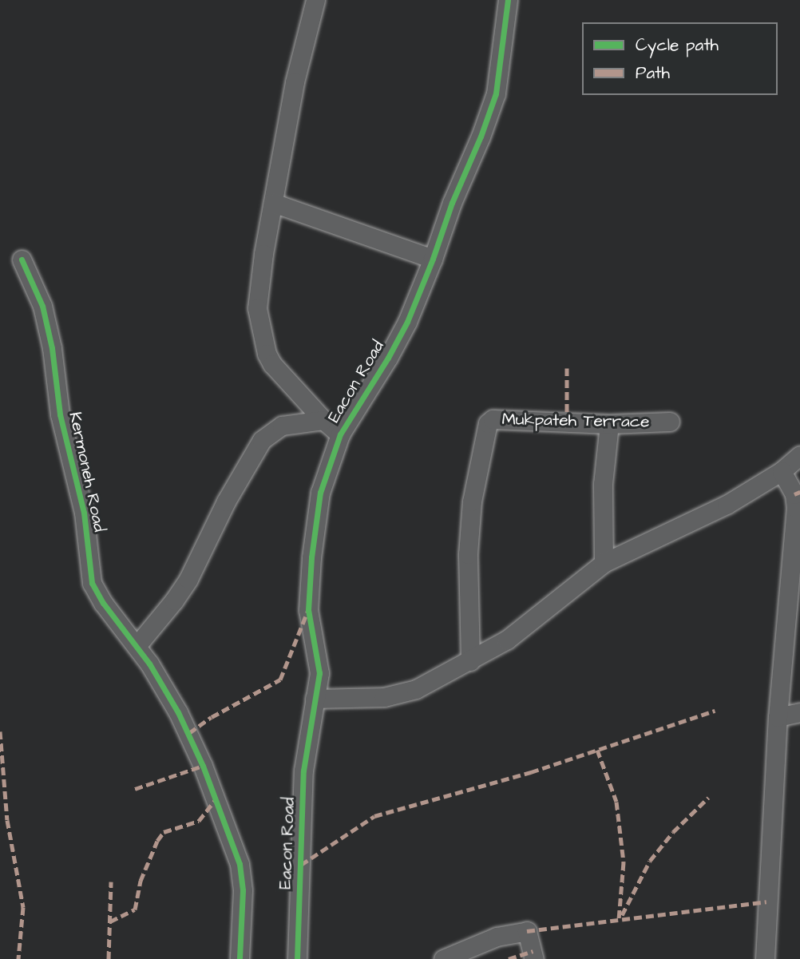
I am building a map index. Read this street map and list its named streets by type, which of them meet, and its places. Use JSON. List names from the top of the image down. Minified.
{"streets":{"street":["Eacon Road","Mukpateh Terrace","Kermoneh Road"]},"legend":["Cycle path","Path"]}
